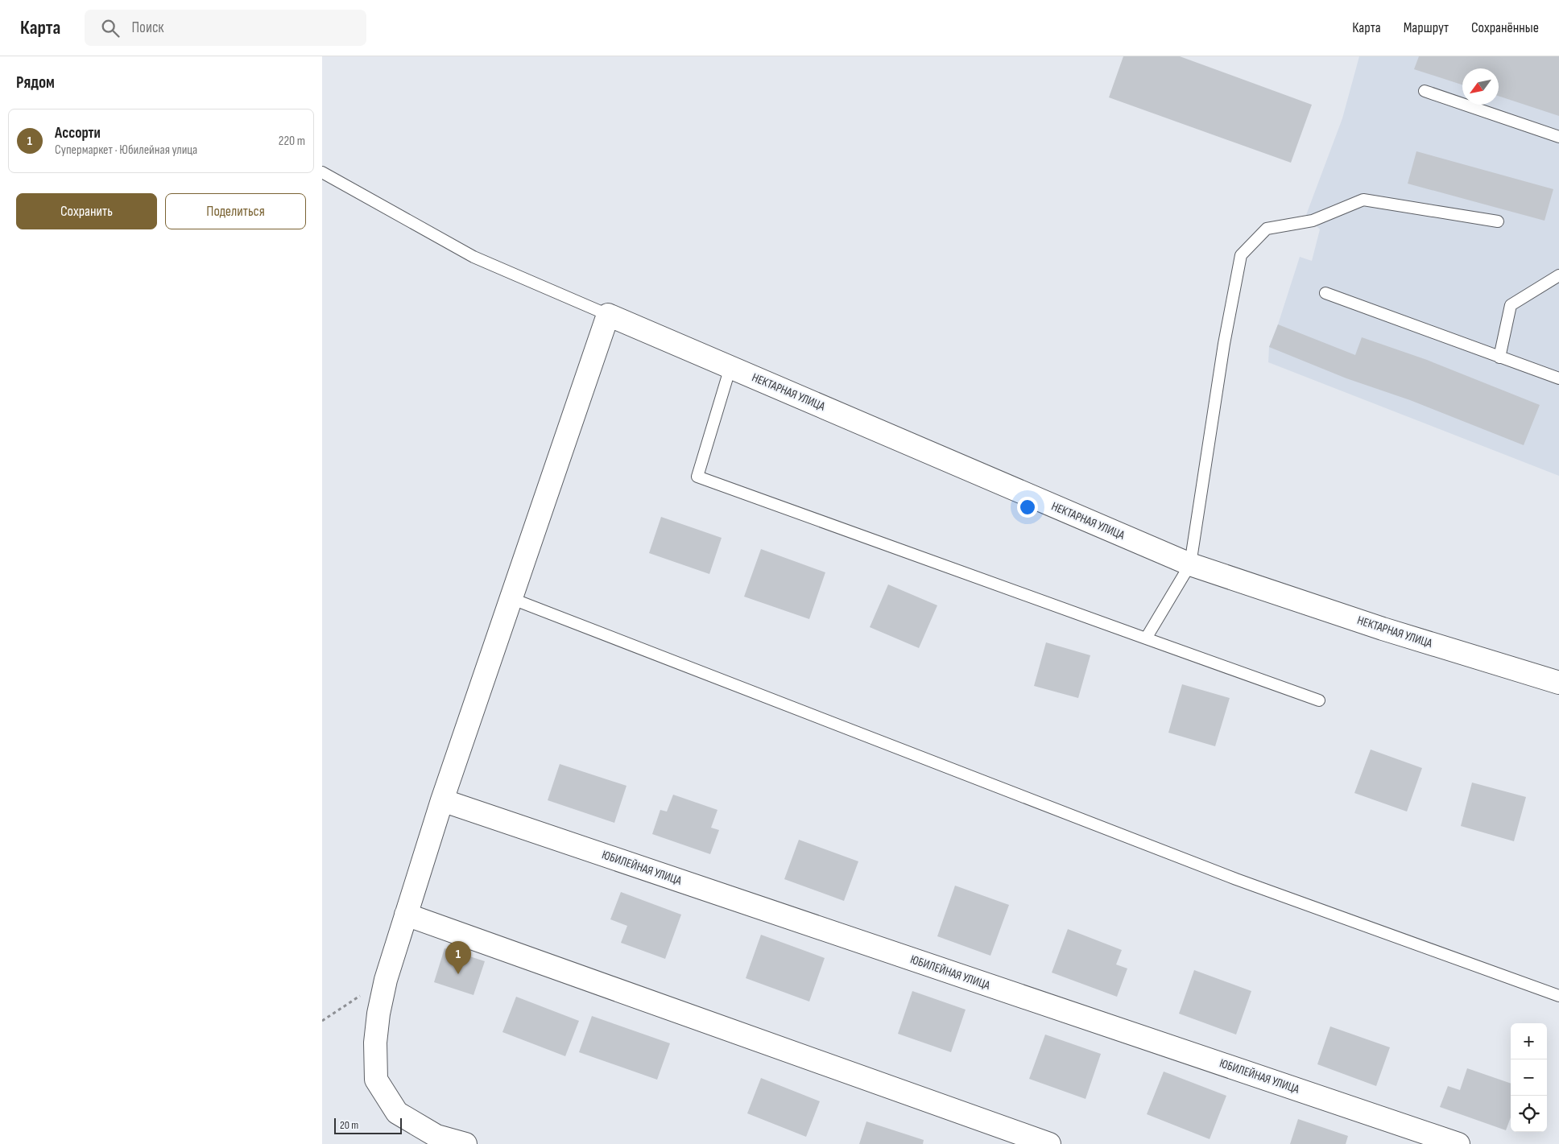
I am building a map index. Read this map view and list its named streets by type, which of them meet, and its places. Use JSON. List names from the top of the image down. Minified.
{"streets":{"street":["НЕКТАРНАЯ УЛИЦА","ЮБИЛЕЙНАЯ УЛИЦА"]},"scale_bar":"20 m","north":"bottom left","page":{"header":"Карта","search":"Поиск","nav":["Карта","Маршрут","Сохранённые"],"heading":"Рядом","list":[{"mark":"1","name":"Ассорти","note":"Супермаркет · Юбилейная улица","value":"220 m"}],"buttons":["Сохранить","Поделиться"],"pins":"1","map_buttons":["+","−"],"scale":"20 m"}}
